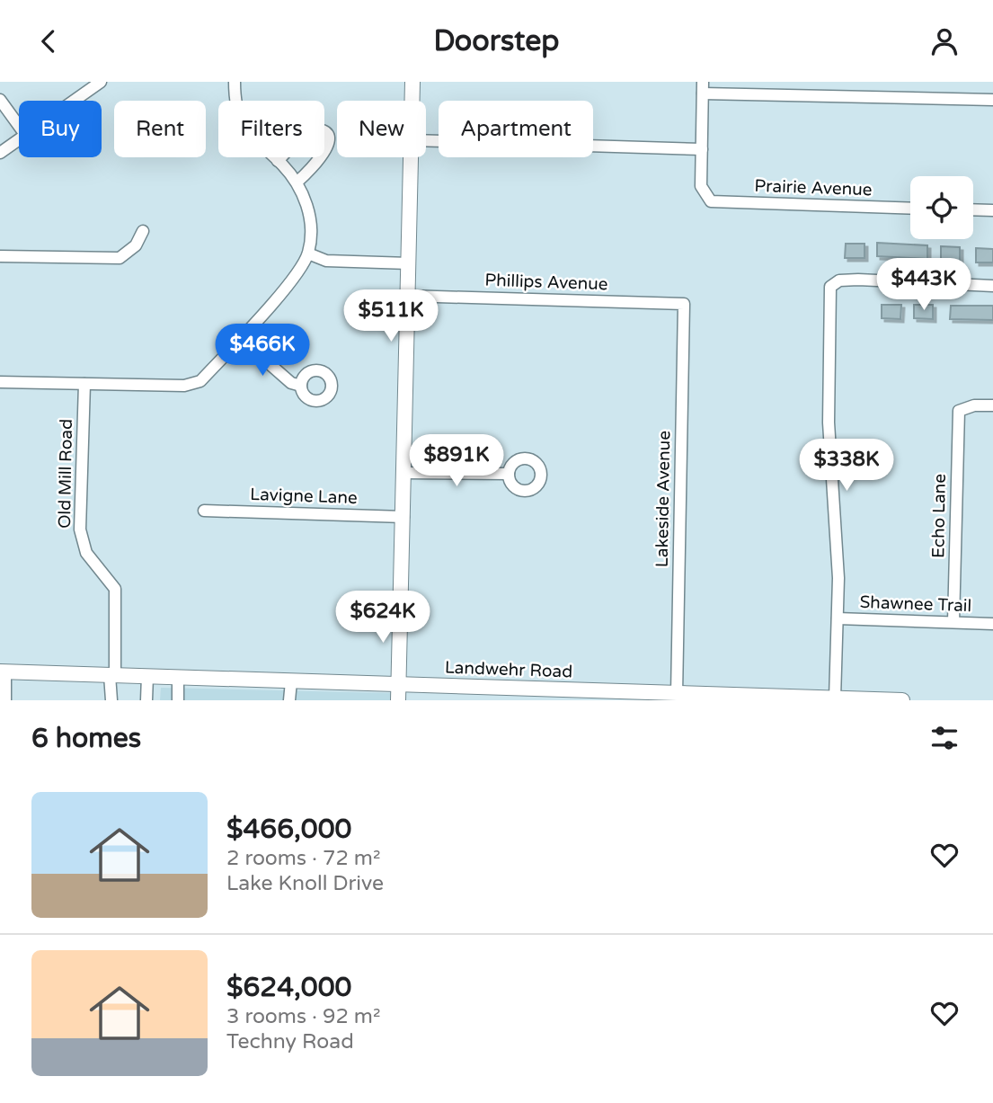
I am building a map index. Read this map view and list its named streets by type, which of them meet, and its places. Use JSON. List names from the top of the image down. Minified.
{"streets":{"main road":["Landwehr Road"],"street":["Prairie Avenue","Phillips Avenue","Old Mill Road","Lavigne Lane","Lakeside Avenue","Echo Lane","Shawnee Trail"]},"crossings":[["Phillips Avenue","Lakeside Avenue"],["Old Mill Road","Landwehr Road"],["Lakeside Avenue","Landwehr Road"],["Echo Lane","Shawnee Trail"]],"page":{"header":"Doorstep","chip":["Buy","Rent","Filters","New","Apartment"],"price":["$443K","$511K","$466K","$891K","$338K","$624K"],"heading":"6 homes","list":[{"name":"$466,000","note":"2 rooms · 72 m² · Lake Knoll Drive"},{"name":"$624,000","note":"3 rooms · 92 m² · Techny Road"}]}}
